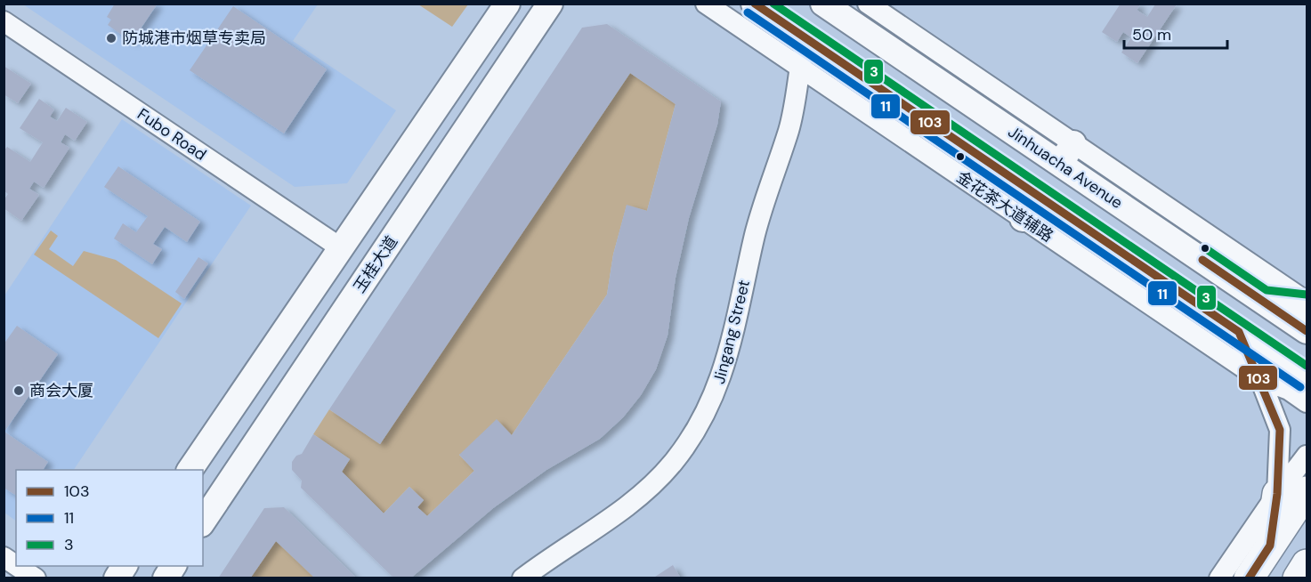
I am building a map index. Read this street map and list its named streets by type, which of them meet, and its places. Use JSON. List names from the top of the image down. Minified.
{"streets":{"main road":["Jinhuacha Avenue","玉桂大道"],"street":["Fubo Road","金花茶大道辅路","Jingang Street"]},"crossings":[["金花茶大道辅路","Jingang Street"]],"places":["防城港市烟草专卖局","商会大厦"],"lines":["transit line 103","transit line 3","transit line 11"],"legend":["103","11","3"],"scale_bar":"50 m"}
